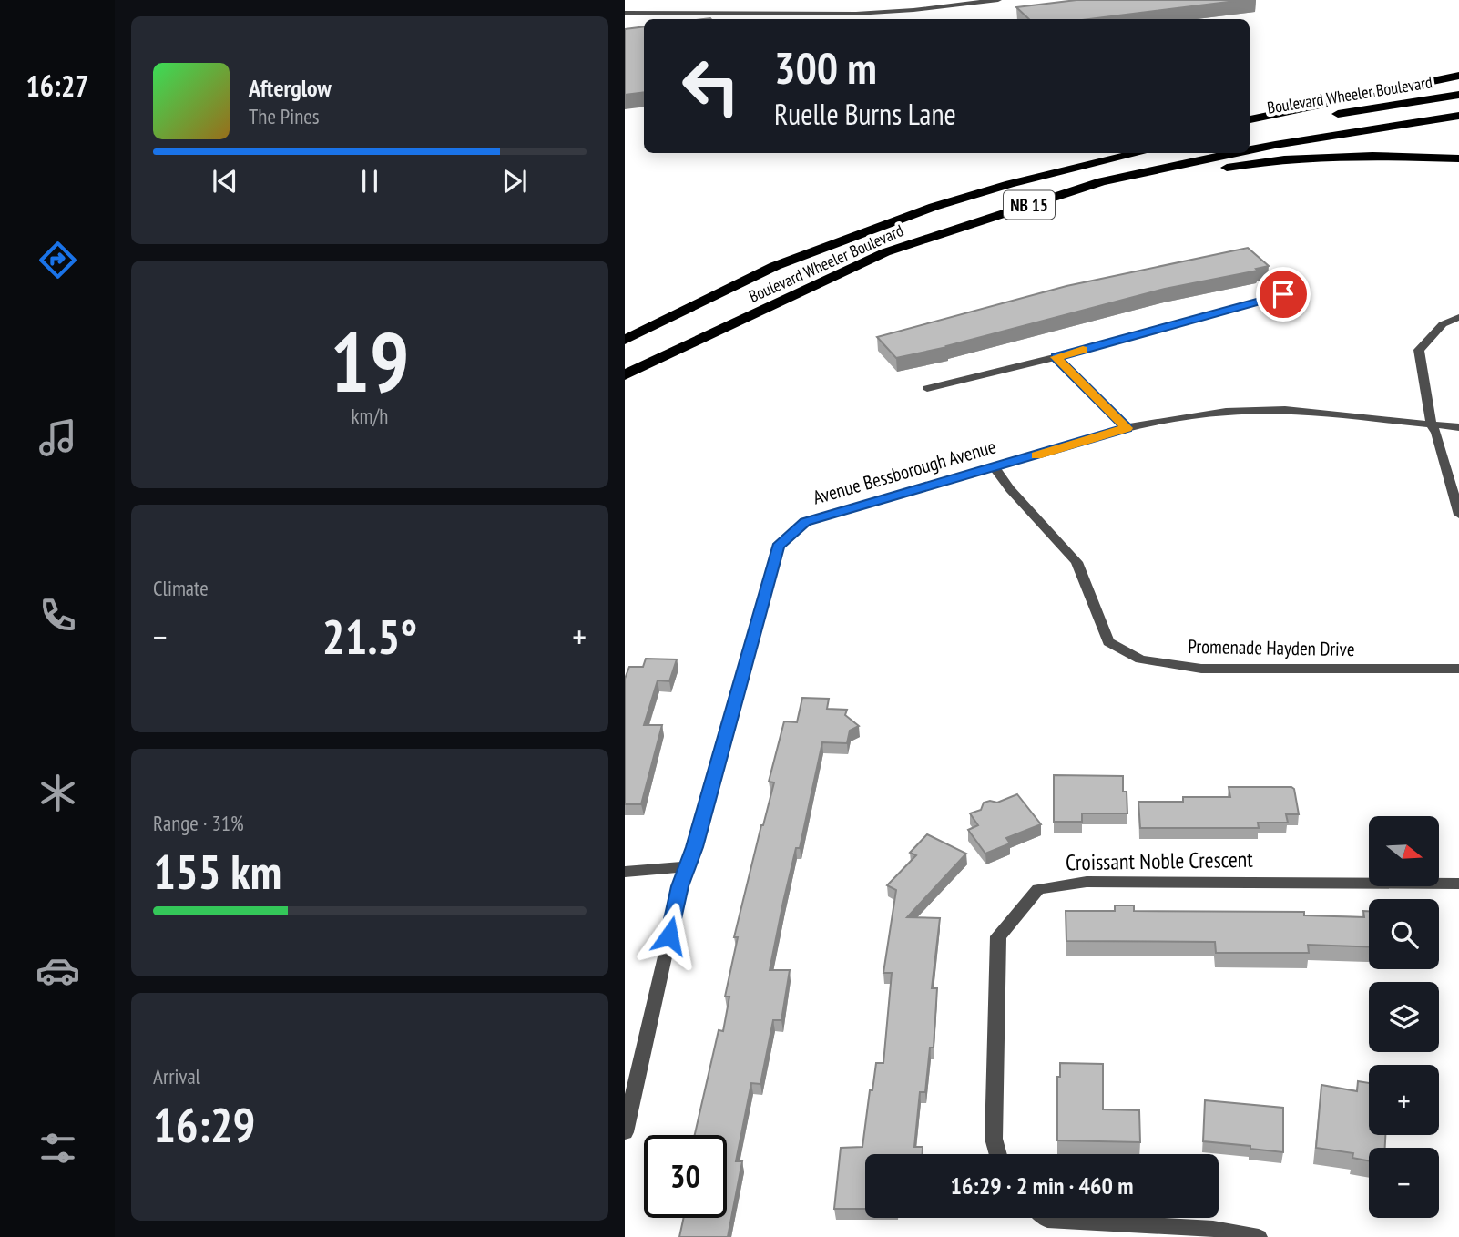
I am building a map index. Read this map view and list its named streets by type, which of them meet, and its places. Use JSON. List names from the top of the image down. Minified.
{"streets":{"highway":["Boulevard Wheeler Boulevard","NB 15"],"street":["Avenue Bessborough Avenue","Promenade Hayden Drive","Croissant Noble Crescent"]},"crossings":[["Avenue Bessborough Avenue","Promenade Hayden Drive"]],"north":"right","page":{"tabs":"16:27","turn":["300 m","Ruelle Burns Lane"],"song":["Afterglow","The Pines"],"tile":[["19","km/h"],"Climate",["Range · 31%","155 km"],["Arrival","16:29"]],"heat":["−","21.5°","+"],"map_buttons":["+","−"],"limit":"30","trip":"16:29 · 2 min · 460 m"}}
